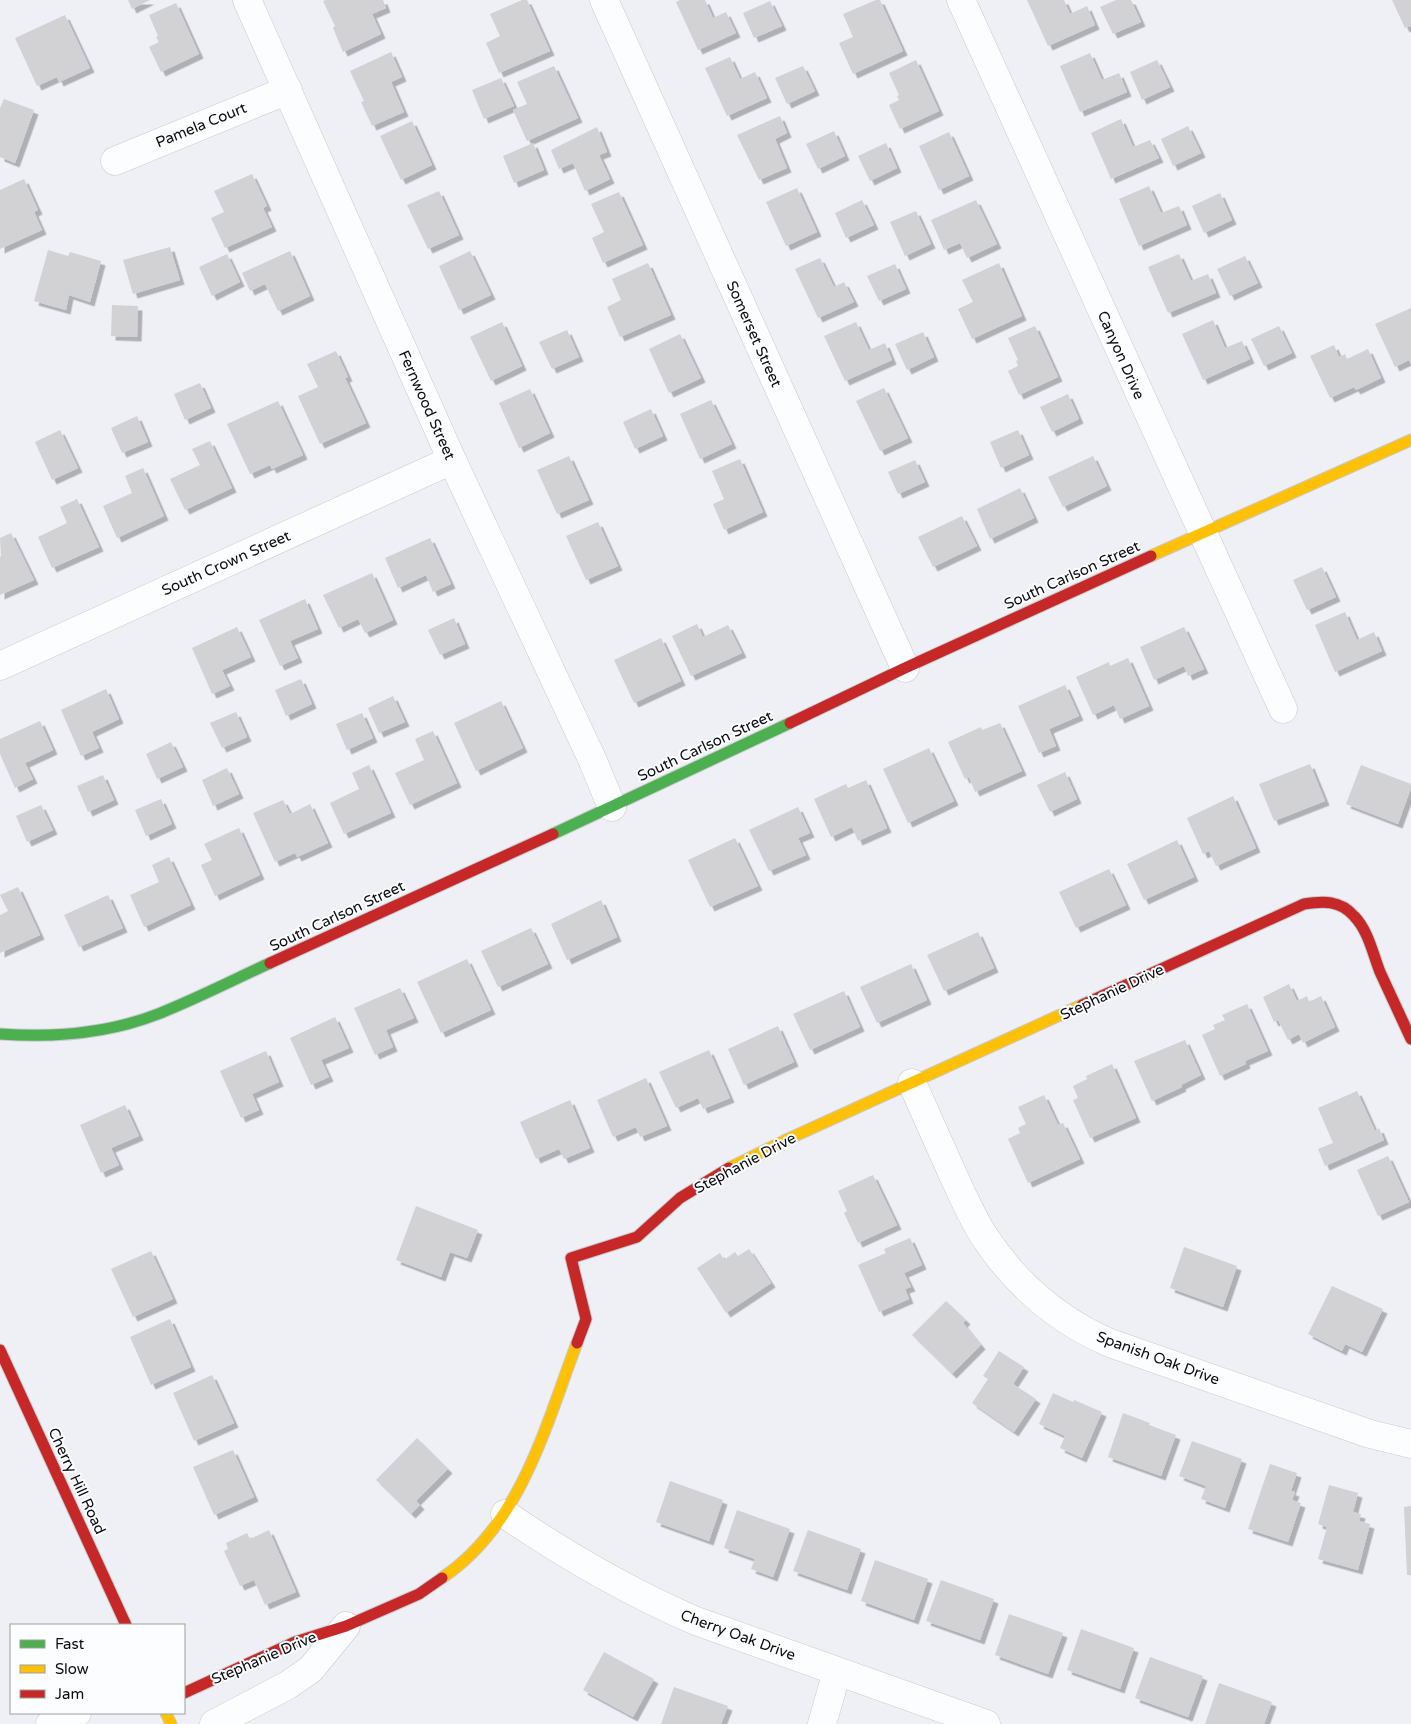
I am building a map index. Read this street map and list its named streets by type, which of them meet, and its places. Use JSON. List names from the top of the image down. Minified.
{"streets":{"street":["Pamela Court","Somerset Street","Canyon Drive","Fernwood Street","South Crown Street","South Carlson Street","Stephanie Drive","Spanish Oak Drive","Cherry Hill Road","Cherry Oak Drive"]},"crossings":[["Pamela Court","Fernwood Street"],["Somerset Street","South Carlson Street"],["Canyon Drive","South Carlson Street"],["Fernwood Street","South Crown Street"],["Fernwood Street","South Carlson Street"],["Stephanie Drive","Spanish Oak Drive"],["Stephanie Drive","Cherry Oak Drive"]],"legend":["Fast","Slow","Jam"]}
